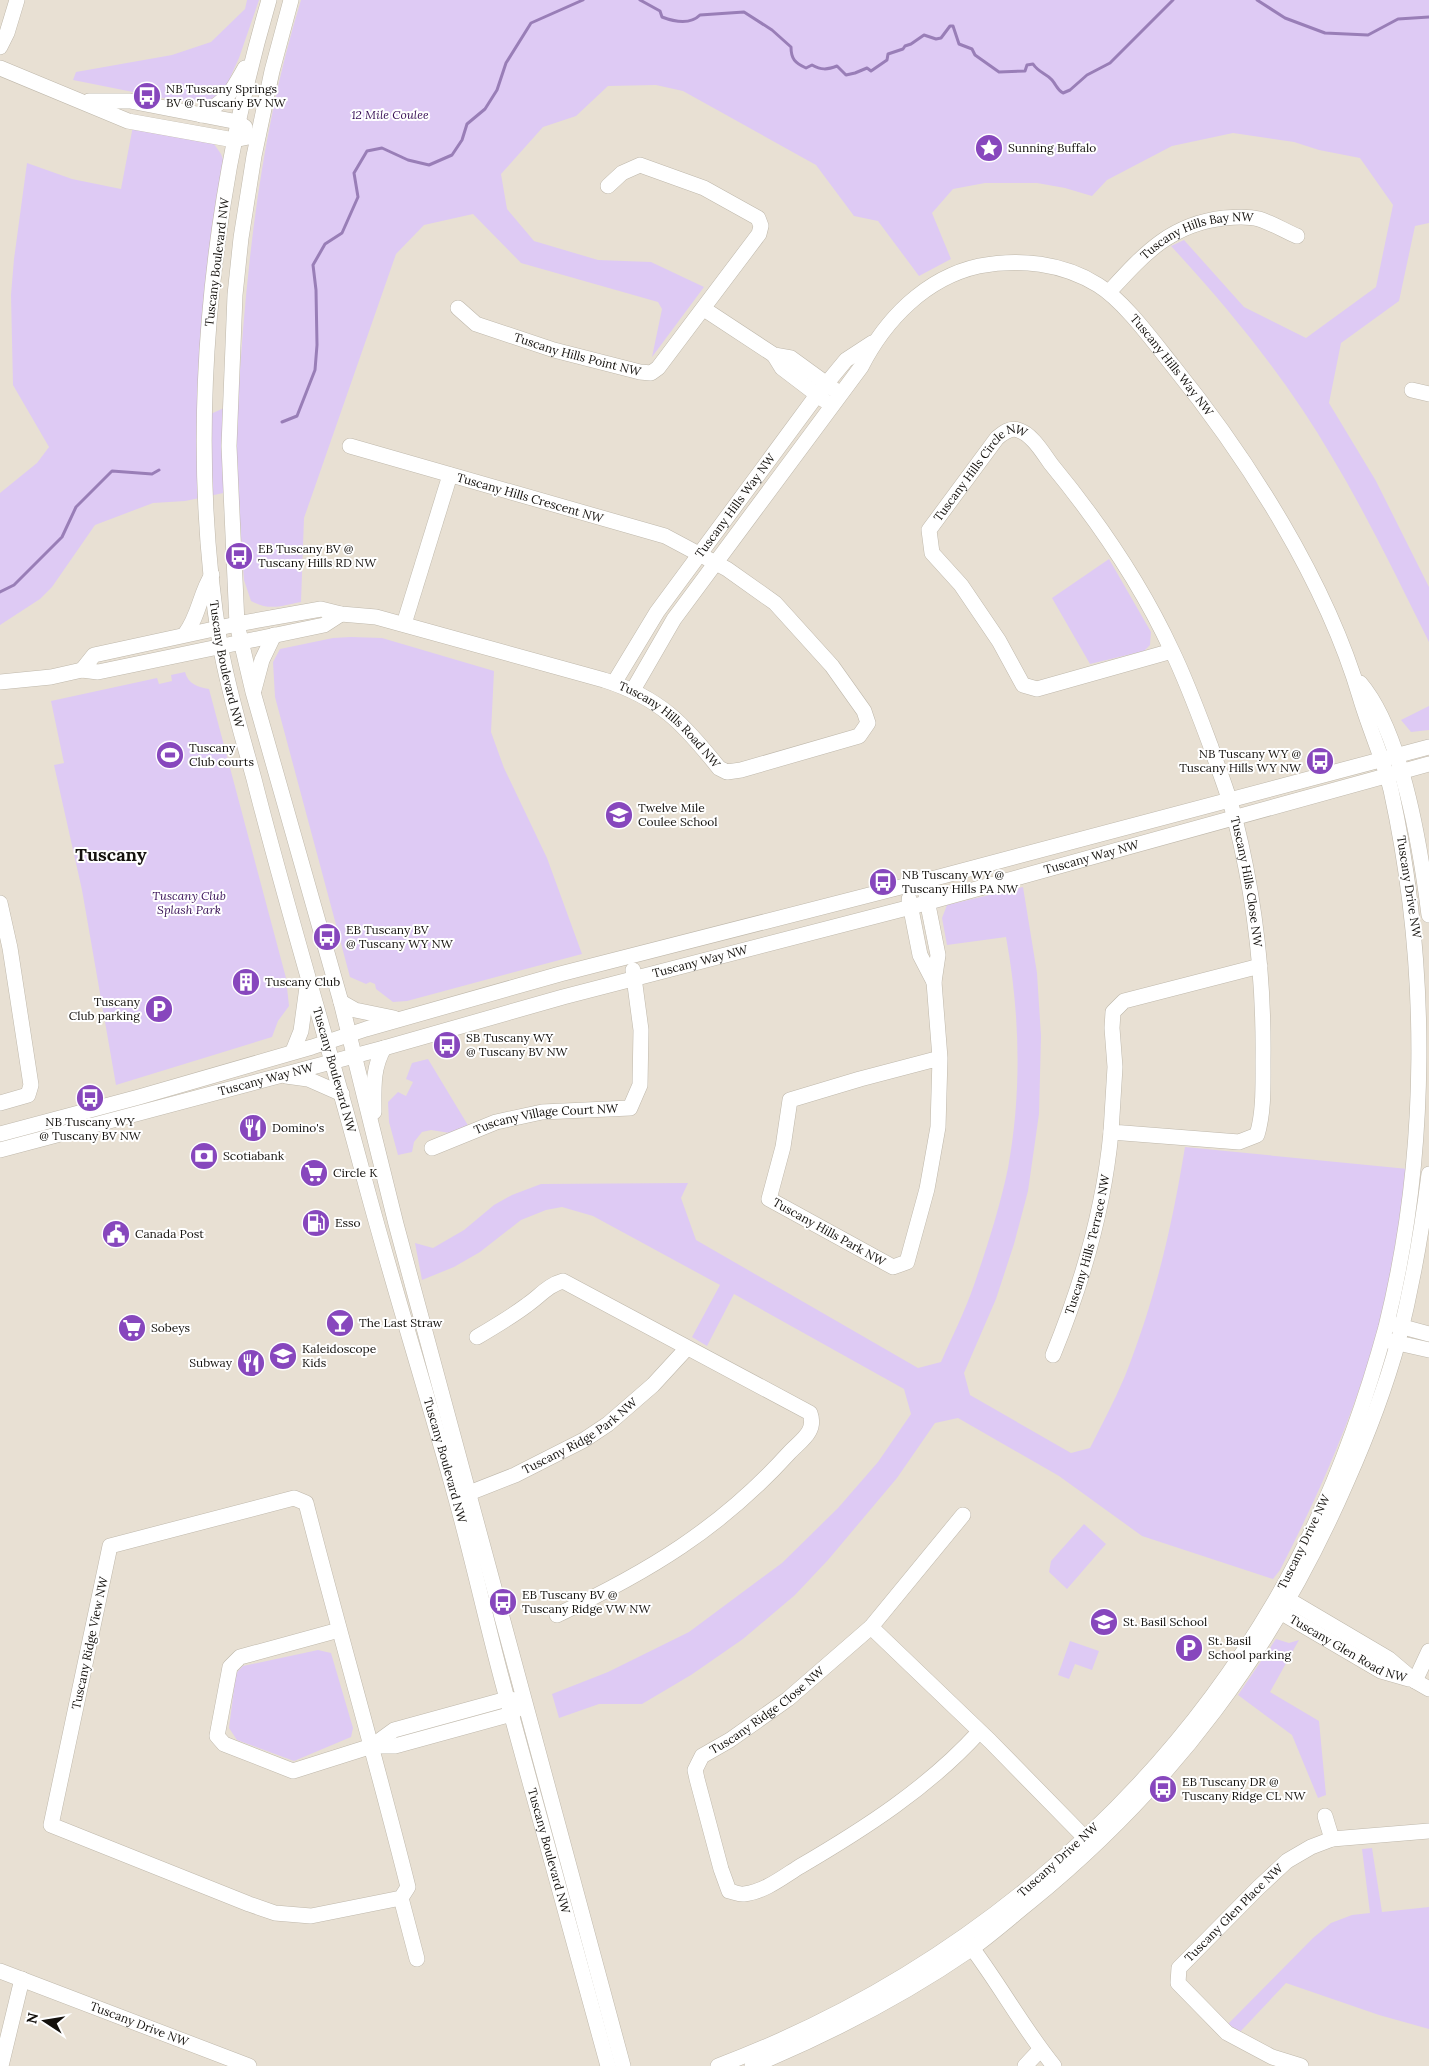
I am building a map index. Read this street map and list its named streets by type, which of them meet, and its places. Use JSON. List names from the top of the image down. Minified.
{"streets":{"street":["Tuscany Hills Bay NW","Tuscany Boulevard NW","Tuscany Hills Point NW","Tuscany Hills Way NW","Tuscany Hills Circle NW","Tuscany Hills Crescent NW","Tuscany Hills Road NW","Tuscany Way NW","Tuscany Hills Close NW","Tuscany Drive NW","Tuscany Village Court NW","Tuscany Hills Park NW","Tuscany Hills Terrace NW","Tuscany Ridge Park NW","Tuscany Ridge View NW","Tuscany Glen Road NW","Tuscany Ridge Close NW","Tuscany Glen Place NW"]},"crossings":[["Tuscany Hills Bay NW","Tuscany Hills Way NW"],["Tuscany Boulevard NW","Tuscany Hills Road NW"],["Tuscany Boulevard NW","Tuscany Way NW"],["Tuscany Boulevard NW","Tuscany Ridge Park NW"],["Tuscany Hills Way NW","Tuscany Hills Crescent NW"],["Tuscany Hills Way NW","Tuscany Hills Road NW"],["Tuscany Hills Way NW","Tuscany Way NW"],["Tuscany Hills Way NW","Tuscany Drive NW"],["Tuscany Hills Circle NW","Tuscany Way NW"],["Tuscany Hills Circle NW","Tuscany Hills Close NW"],["Tuscany Hills Crescent NW","Tuscany Hills Road NW"],["Tuscany Way NW","Tuscany Hills Close NW"],["Tuscany Way NW","Tuscany Drive NW"],["Tuscany Way NW","Tuscany Village Court NW"],["Tuscany Way NW","Tuscany Hills Park NW"],["Tuscany Hills Close NW","Tuscany Hills Terrace NW"],["Tuscany Drive NW","Tuscany Glen Road NW"]],"districts":["Tuscany"],"parks":["12 Mile Coulee","Tuscany Club Splash Park"],"places":{"bus stop":["NB Tuscany Springs BV @ Tuscany BV NW","EB Tuscany BV @ Tuscany Hills RD NW","NB Tuscany WY @ Tuscany Hills WY NW","NB Tuscany WY @ Tuscany Hills PA NW","EB Tuscany BV @ Tuscany WY NW","SB Tuscany WY @ Tuscany BV NW","NB Tuscany WY @ Tuscany BV NW","EB Tuscany BV @ Tuscany Ridge VW NW","EB Tuscany DR @ Tuscany Ridge CL NW"],"place":["Sunning Buffalo"],"sports":["Tuscany Club courts"],"school or university":["Twelve Mile Coulee School","Kaleidoscope Kids","St. Basil School"],"building":["Tuscany Club"],"parking":["Tuscany Club parking","St. Basil School parking"],"restaurant":["Domino's","Subway"],"bank":["Scotiabank"],"supermarket":["Circle K","Sobeys"],"fuel station":["Esso"],"public building":["Canada Post"],"bar":["The Last Straw"]},"north":"left"}
